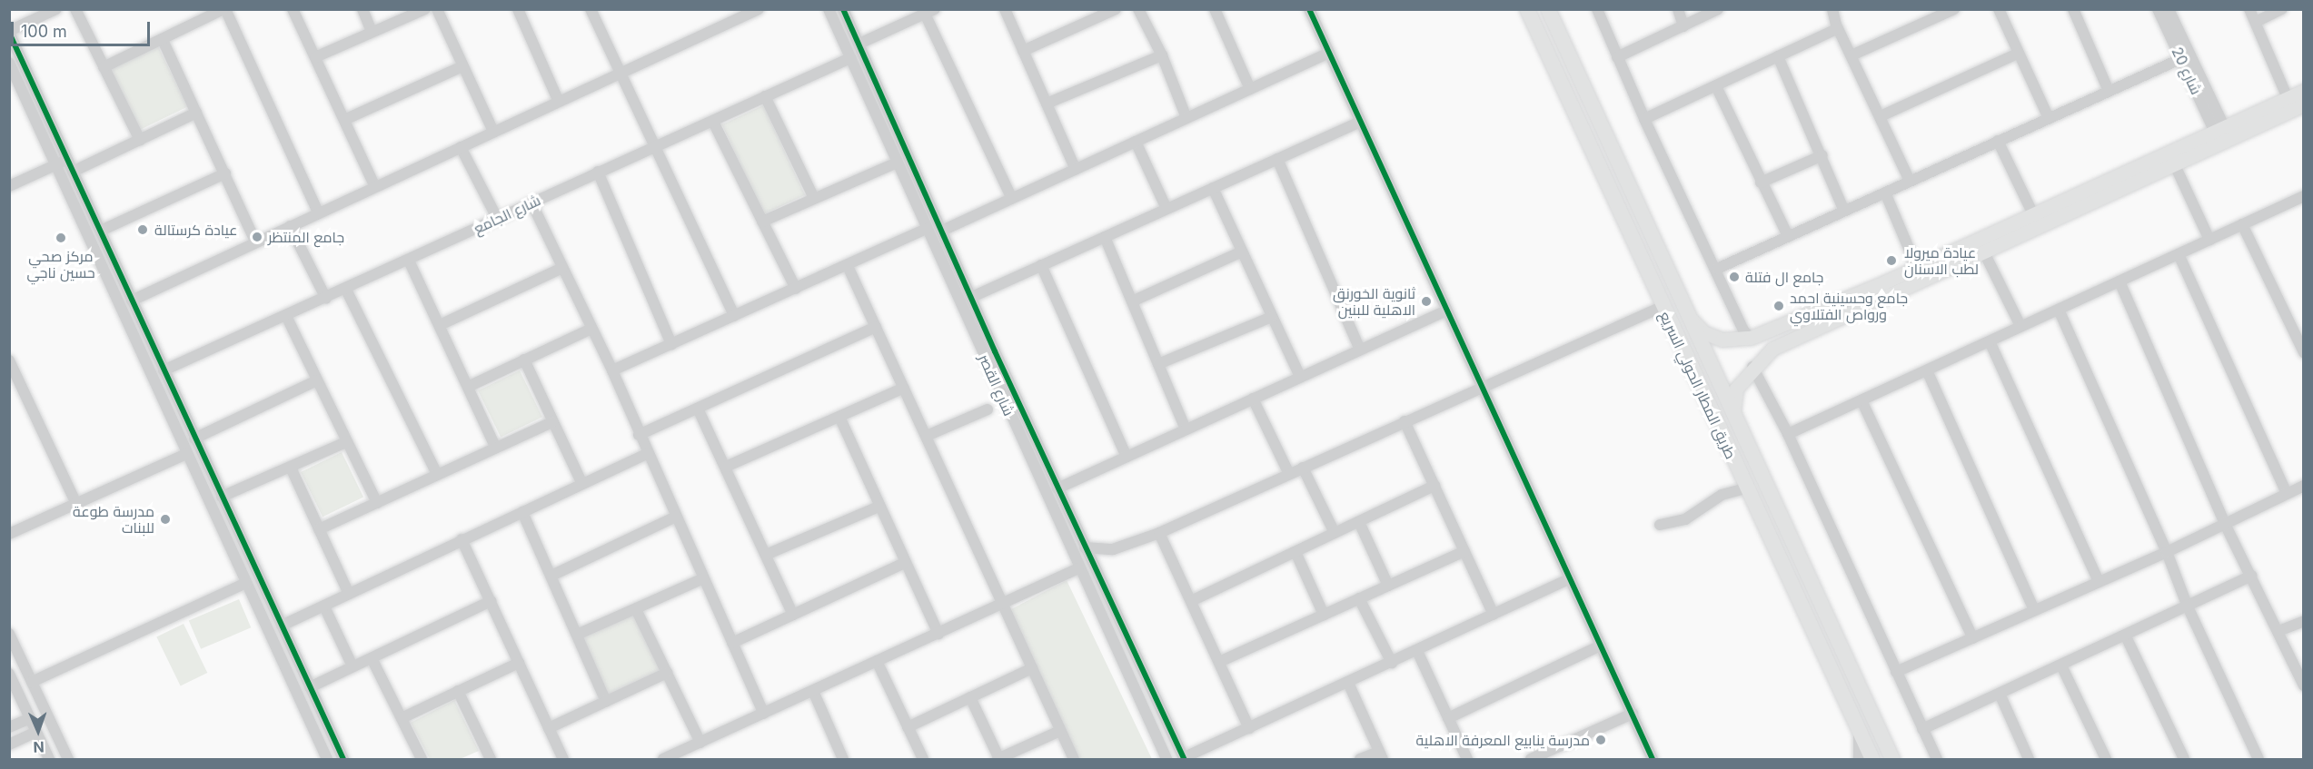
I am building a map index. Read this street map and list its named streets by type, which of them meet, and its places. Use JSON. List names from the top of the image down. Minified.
{"streets":{"highway":["طريق المطار الحولي السريع"],"street":["شارع 20","شارع الجامع","شارع القصر"]},"crossings":[["شارع الجامع","شارع القصر"]],"places":["عيادة كرستالة","جامع المنتظر","مركز صحي حسين ناجي","عيادة ميرولا لطب الاسنان","جامع ال فتلة","ثانوية الخورنق الاهلية للبنين","جامع وحسينية احمد ورواص الفتلاوي","مدرسة طوعة للبنات","مدرسة ينابيع المعرفة الاهلية"],"scale_bar":"100 m","north":"bottom"}
